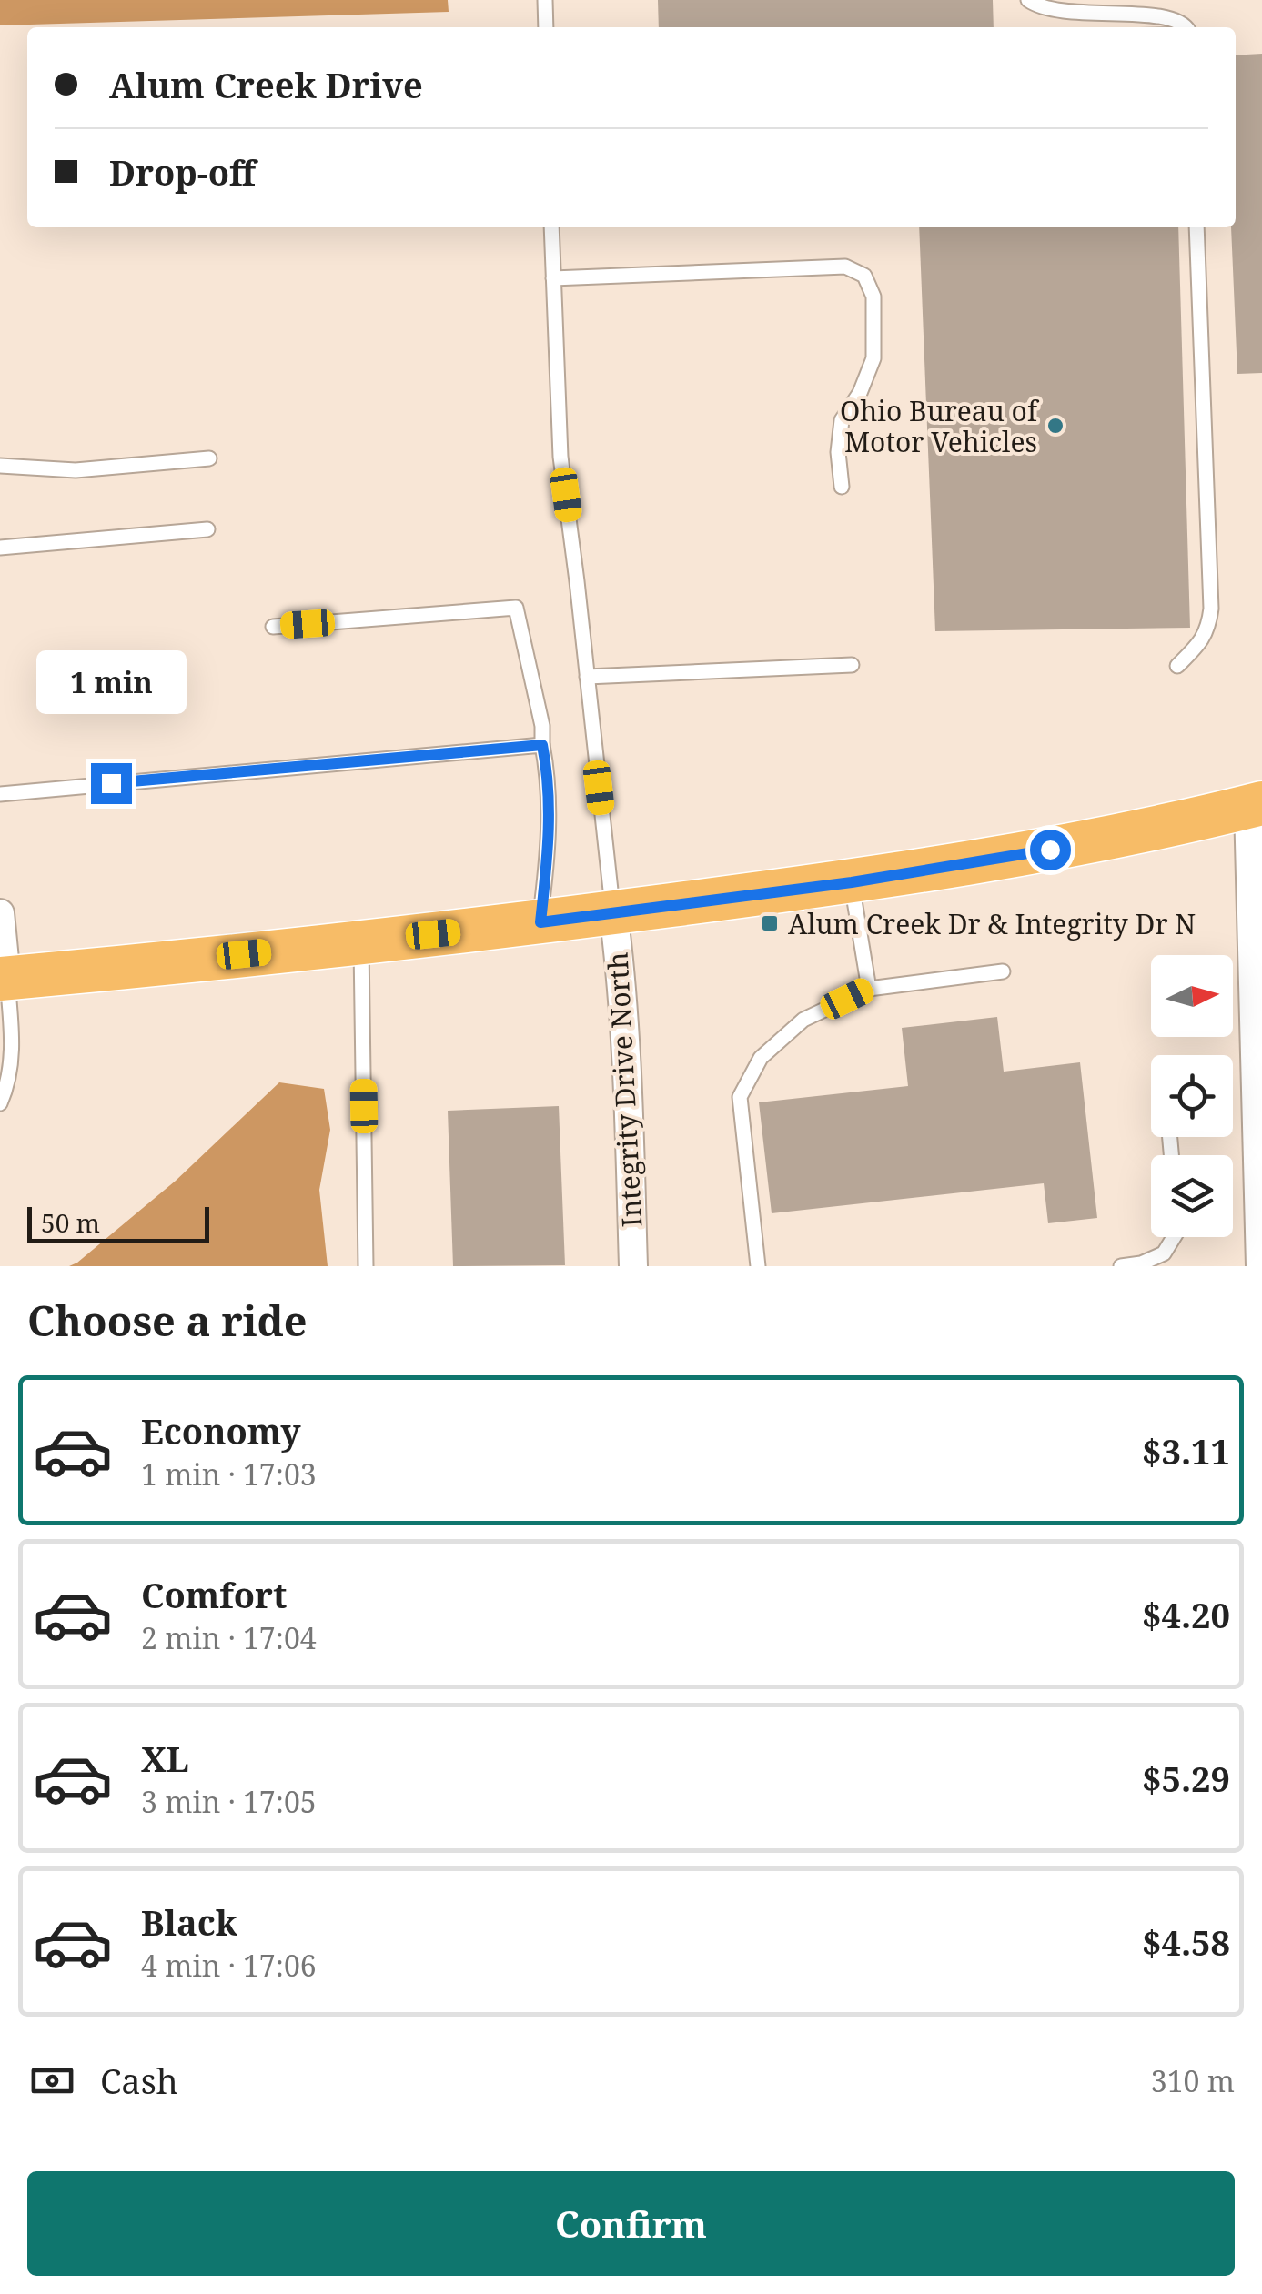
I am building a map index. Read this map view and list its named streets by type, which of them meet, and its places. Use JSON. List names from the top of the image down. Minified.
{"streets":{"street":["Integrity Drive North"]},"places":{"other":["Ohio Bureau of Motor Vehicles"],"transit":["Alum Creek Dr & Integrity Dr N"]},"scale_bar":"50 m","north":"right","page":{"banner":["Alum Creek Drive","Drop-off"],"bubble":"1 min","scale":"50 m","heading":"Choose a ride","list":[{"name":"Economy","note":"1 min · 17:03","value":"$3.11"},{"name":"Comfort","note":"2 min · 17:04","value":"$4.20"},{"name":"XL","note":"3 min · 17:05","value":"$5.29"},{"name":"Black","note":"4 min · 17:06","value":"$4.58"}],"pay":["Cash","310 m"],"buttons":"Confirm"}}
